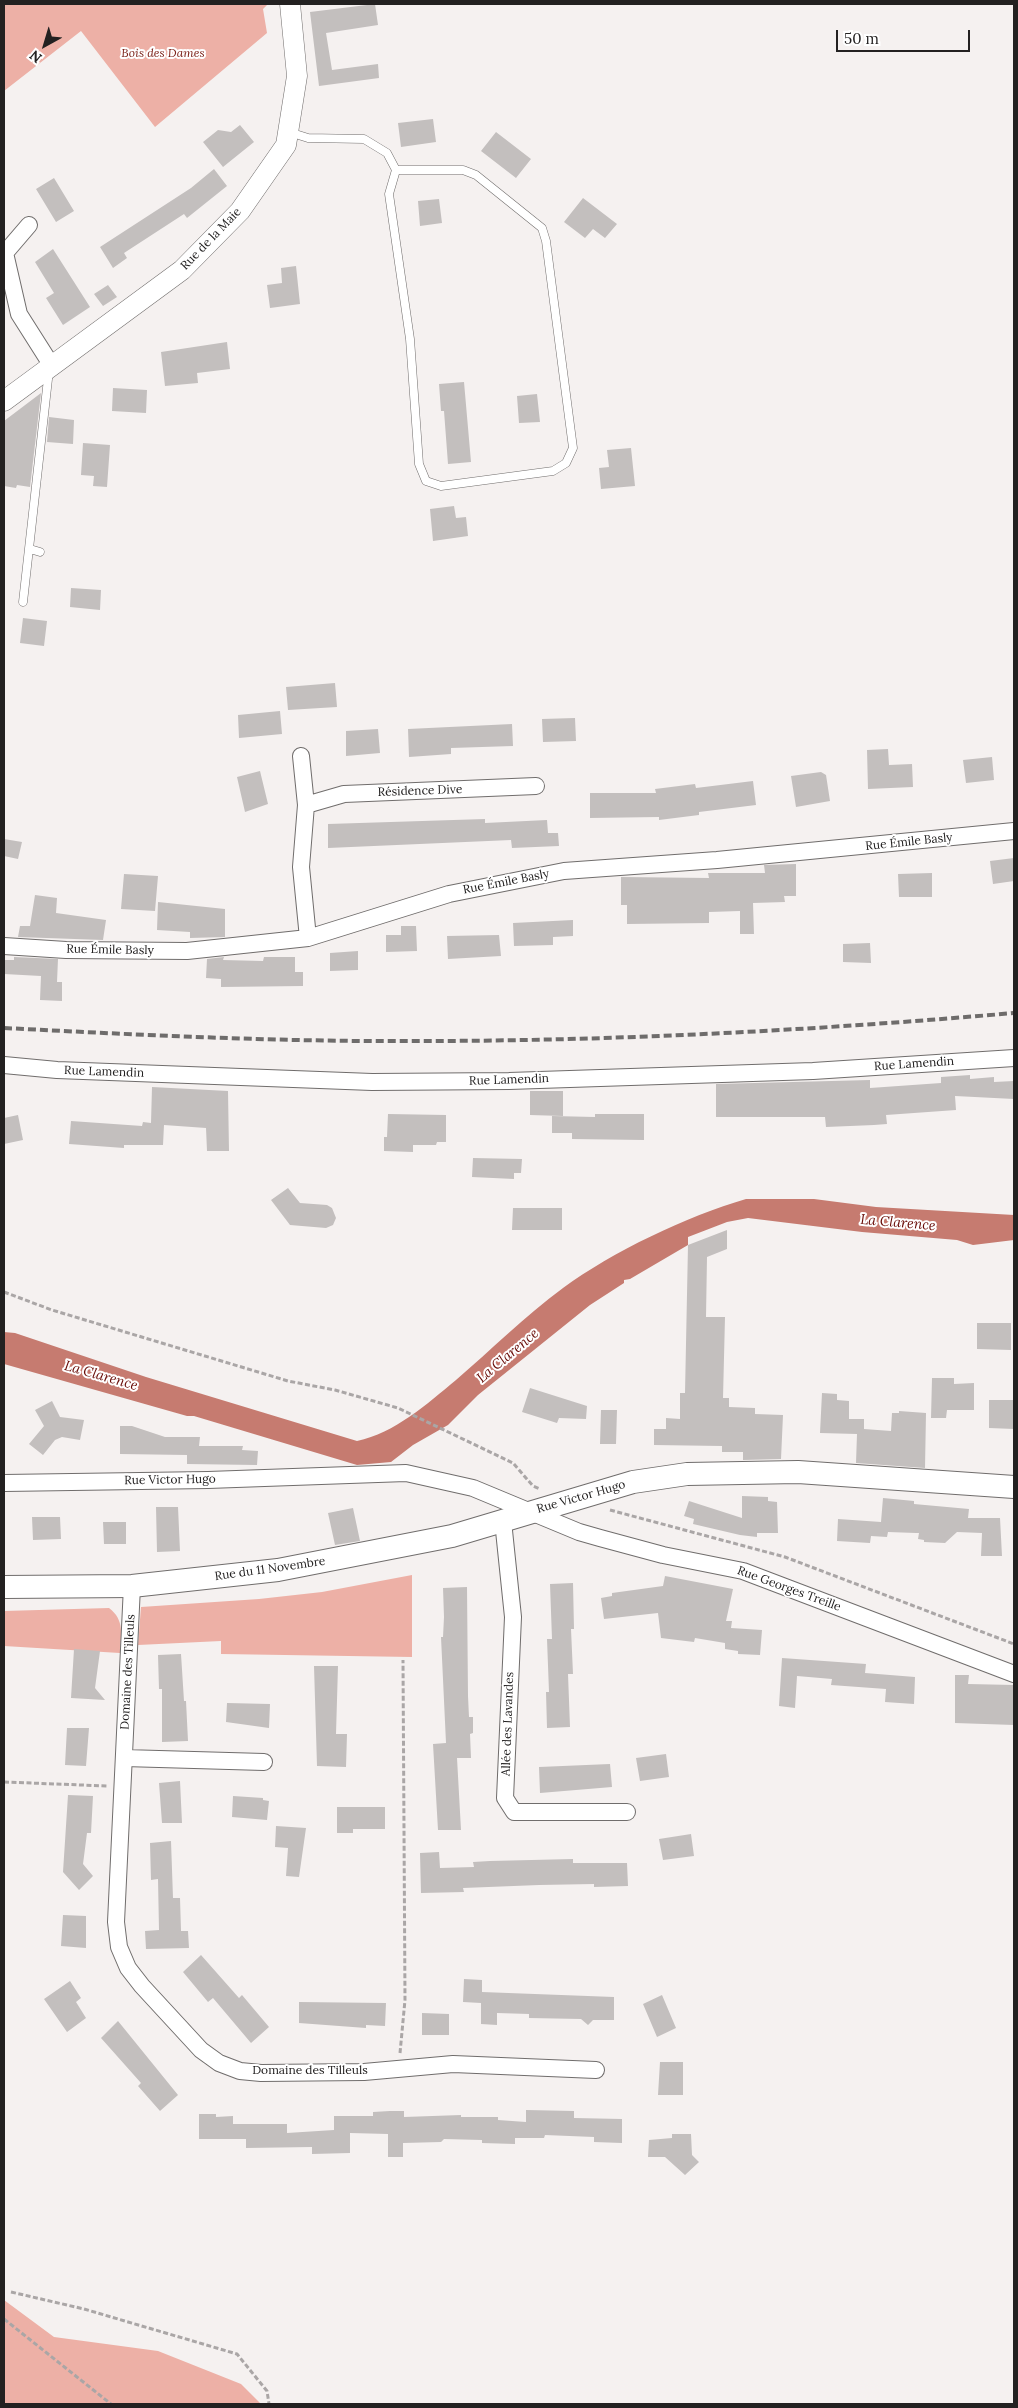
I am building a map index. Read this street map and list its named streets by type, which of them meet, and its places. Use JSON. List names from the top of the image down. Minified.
{"streets":{"main road":["Rue Victor Hugo","Rue du 11 Novembre"],"street":["Rue de la Maie","Résidence Dive","Rue Émile Basly","Rue Lamendin","Rue Georges Treille","Domaine des Tilleuls","Allée des Lavandes"]},"crossings":[["Rue Victor Hugo","Rue du 11 Novembre"],["Rue Victor Hugo","Rue Georges Treille"],["Rue du 11 Novembre","Rue Georges Treille"],["Rue du 11 Novembre","Domaine des Tilleuls"],["Rue du 11 Novembre","Allée des Lavandes"]],"water":["La Clarence"],"parks":["Bois des Dames"],"scale_bar":"50 m","north":"bottom left"}
